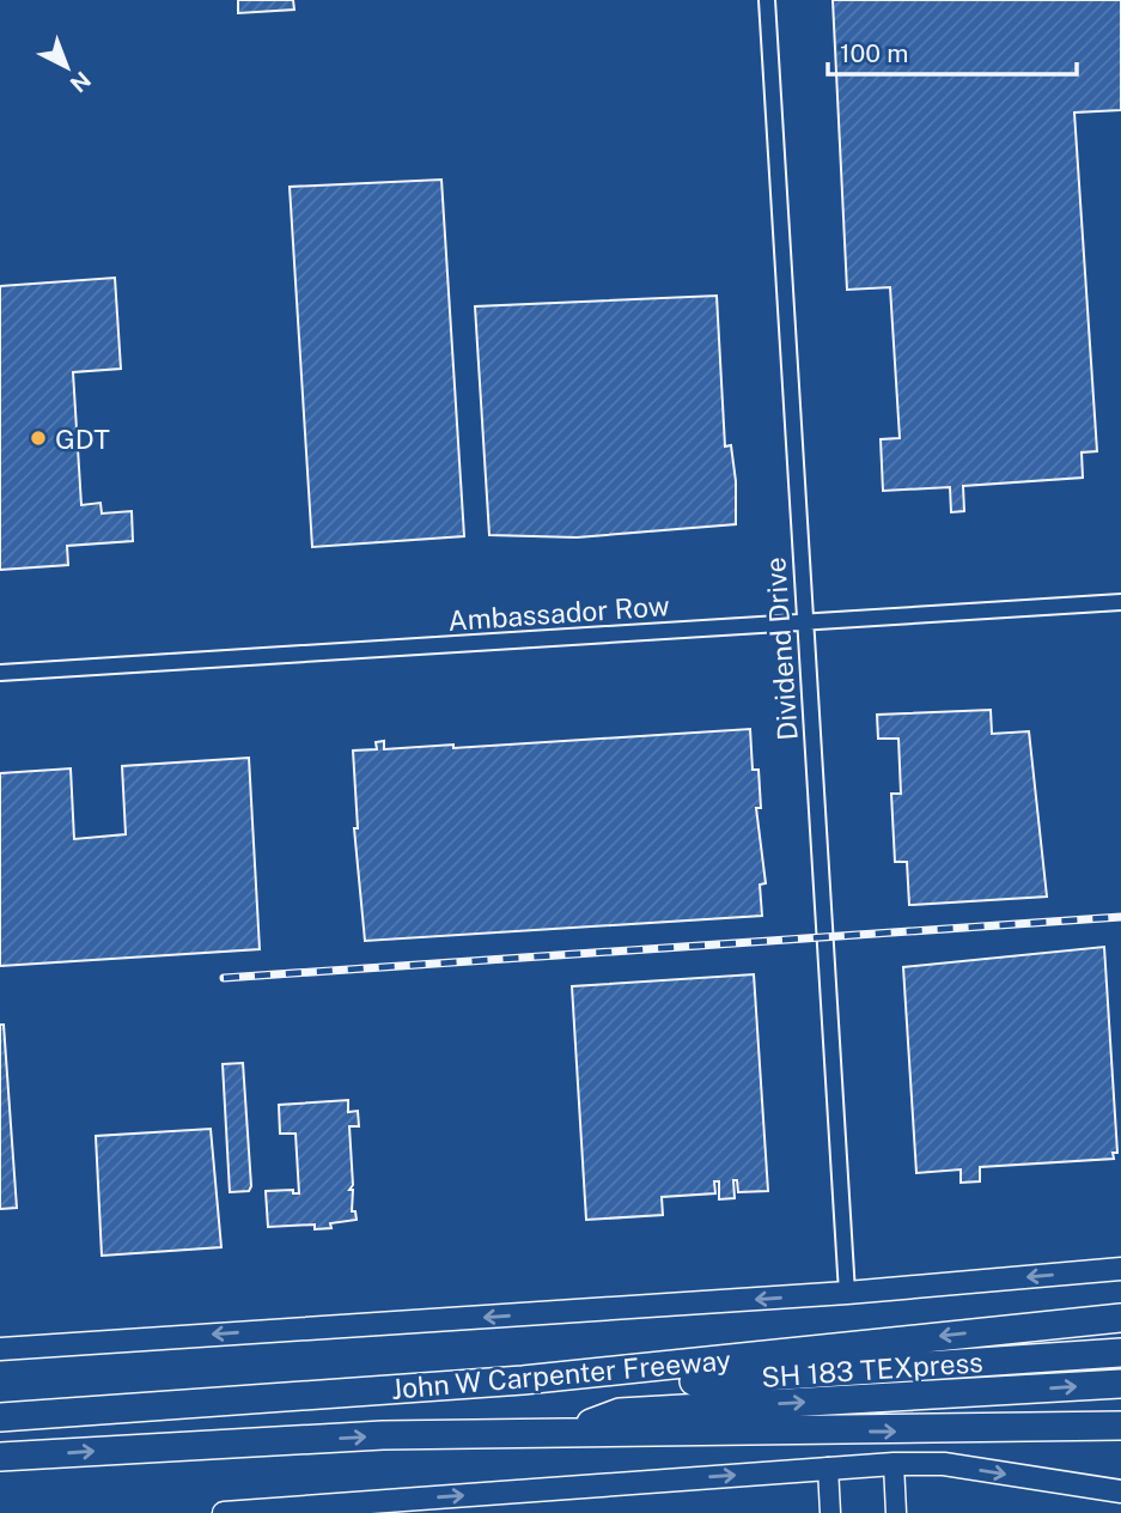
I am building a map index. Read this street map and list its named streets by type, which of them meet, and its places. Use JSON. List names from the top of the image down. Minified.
{"streets":{"highway":["SH 183 TEXpress","John W Carpenter Freeway"],"street":["Ambassador Row","Dividend Drive"]},"crossings":[["Ambassador Row","Dividend Drive"],["SH 183 TEXpress","John W Carpenter Freeway"]],"places":["GDT"],"scale_bar":"100 m","north":"bottom right"}
